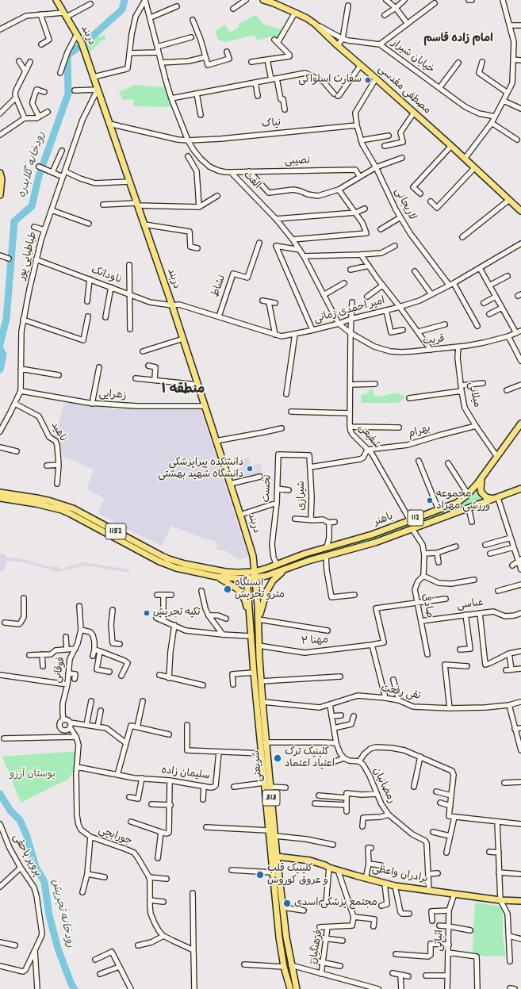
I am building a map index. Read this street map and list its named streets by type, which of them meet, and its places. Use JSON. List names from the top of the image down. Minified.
{"streets":{"main road":["دربند","مصطفی مقدسی","112","باهنر","1152","شریعتی","313","برادران واعظی"],"street":["خیابان شیراز","نیاک","نصیبی","الفت","لاریجانی","طباطبایی پور","ناودانک","نشاط","امیر احمدی زمانی","قریب","میلانی","زهرایی","ناهید","بهرام","شفیعی","نخست","شیرازی","عباسی","صادقی","مهنا ۲","فوقانی","تقی رفعت","سلیمان زاده","رمضانیان","جورابچی","پرویز یاحقی","اثباتی","فرهنگیان"]},"crossings":[["دربند","نیاک"],["دربند","طباطبایی پور"],["دربند","ناودانک"],["دربند","امیر احمدی زمانی"],["دربند","زهرایی"],["دربند","باهنر"],["دربند","1152"],["دربند","شریعتی"],["خیابان شیراز","مصطفی مقدسی"],["مصطفی مقدسی","لاریجانی"],["نیاک","الفت"],["نیاک","لاریجانی"],["نصیبی","الفت"],["الفت","امیر احمدی زمانی"],["لاریجانی","امیر احمدی زمانی"],["طباطبایی پور","ناودانک"],["طباطبایی پور","زهرایی"],["طباطبایی پور","ناهید"],["ناودانک","امیر احمدی زمانی"],["نشاط","امیر احمدی زمانی"],["امیر احمدی زمانی","شفیعی"],["قریب","میلانی"],["قریب","شفیعی"],["میلانی","بهرام"],["میلانی","باهنر"],["بهرام","شفیعی"],["شفیعی","باهنر"],["نخست","شیرازی"],["نخست","باهنر"],["باهنر","1152"],["باهنر","صادقی"],["باهنر","شریعتی"],["1152","شریعتی"],["عباسی","صادقی"],["مهنا ۲","شریعتی"],["تقی رفعت","شریعتی"],["شریعتی","برادران واعظی"],["سلیمان زاده","جورابچی"],["رمضانیان","برادران واعظی"],["برادران واعظی","اثباتی"]],"districts":["امام زاده قاسم","منطقه ۱"],"water":["رودخانه گلابدره","رودخانه تجریش"],"parks":["بوستان آرزو"],"places":["سفارت اسلواکی","دانشکده پیراپزشکی دانشگاه شهید بهشتی","مجموعه ورزشی مهراد","ایستگاه مترو تجریش","تکیه تجریش","کلینیک ترک اعتیاد اعتماد","کلینیک قلب و عروق کوروش","مجتمع پزشکی اسدی"]}
